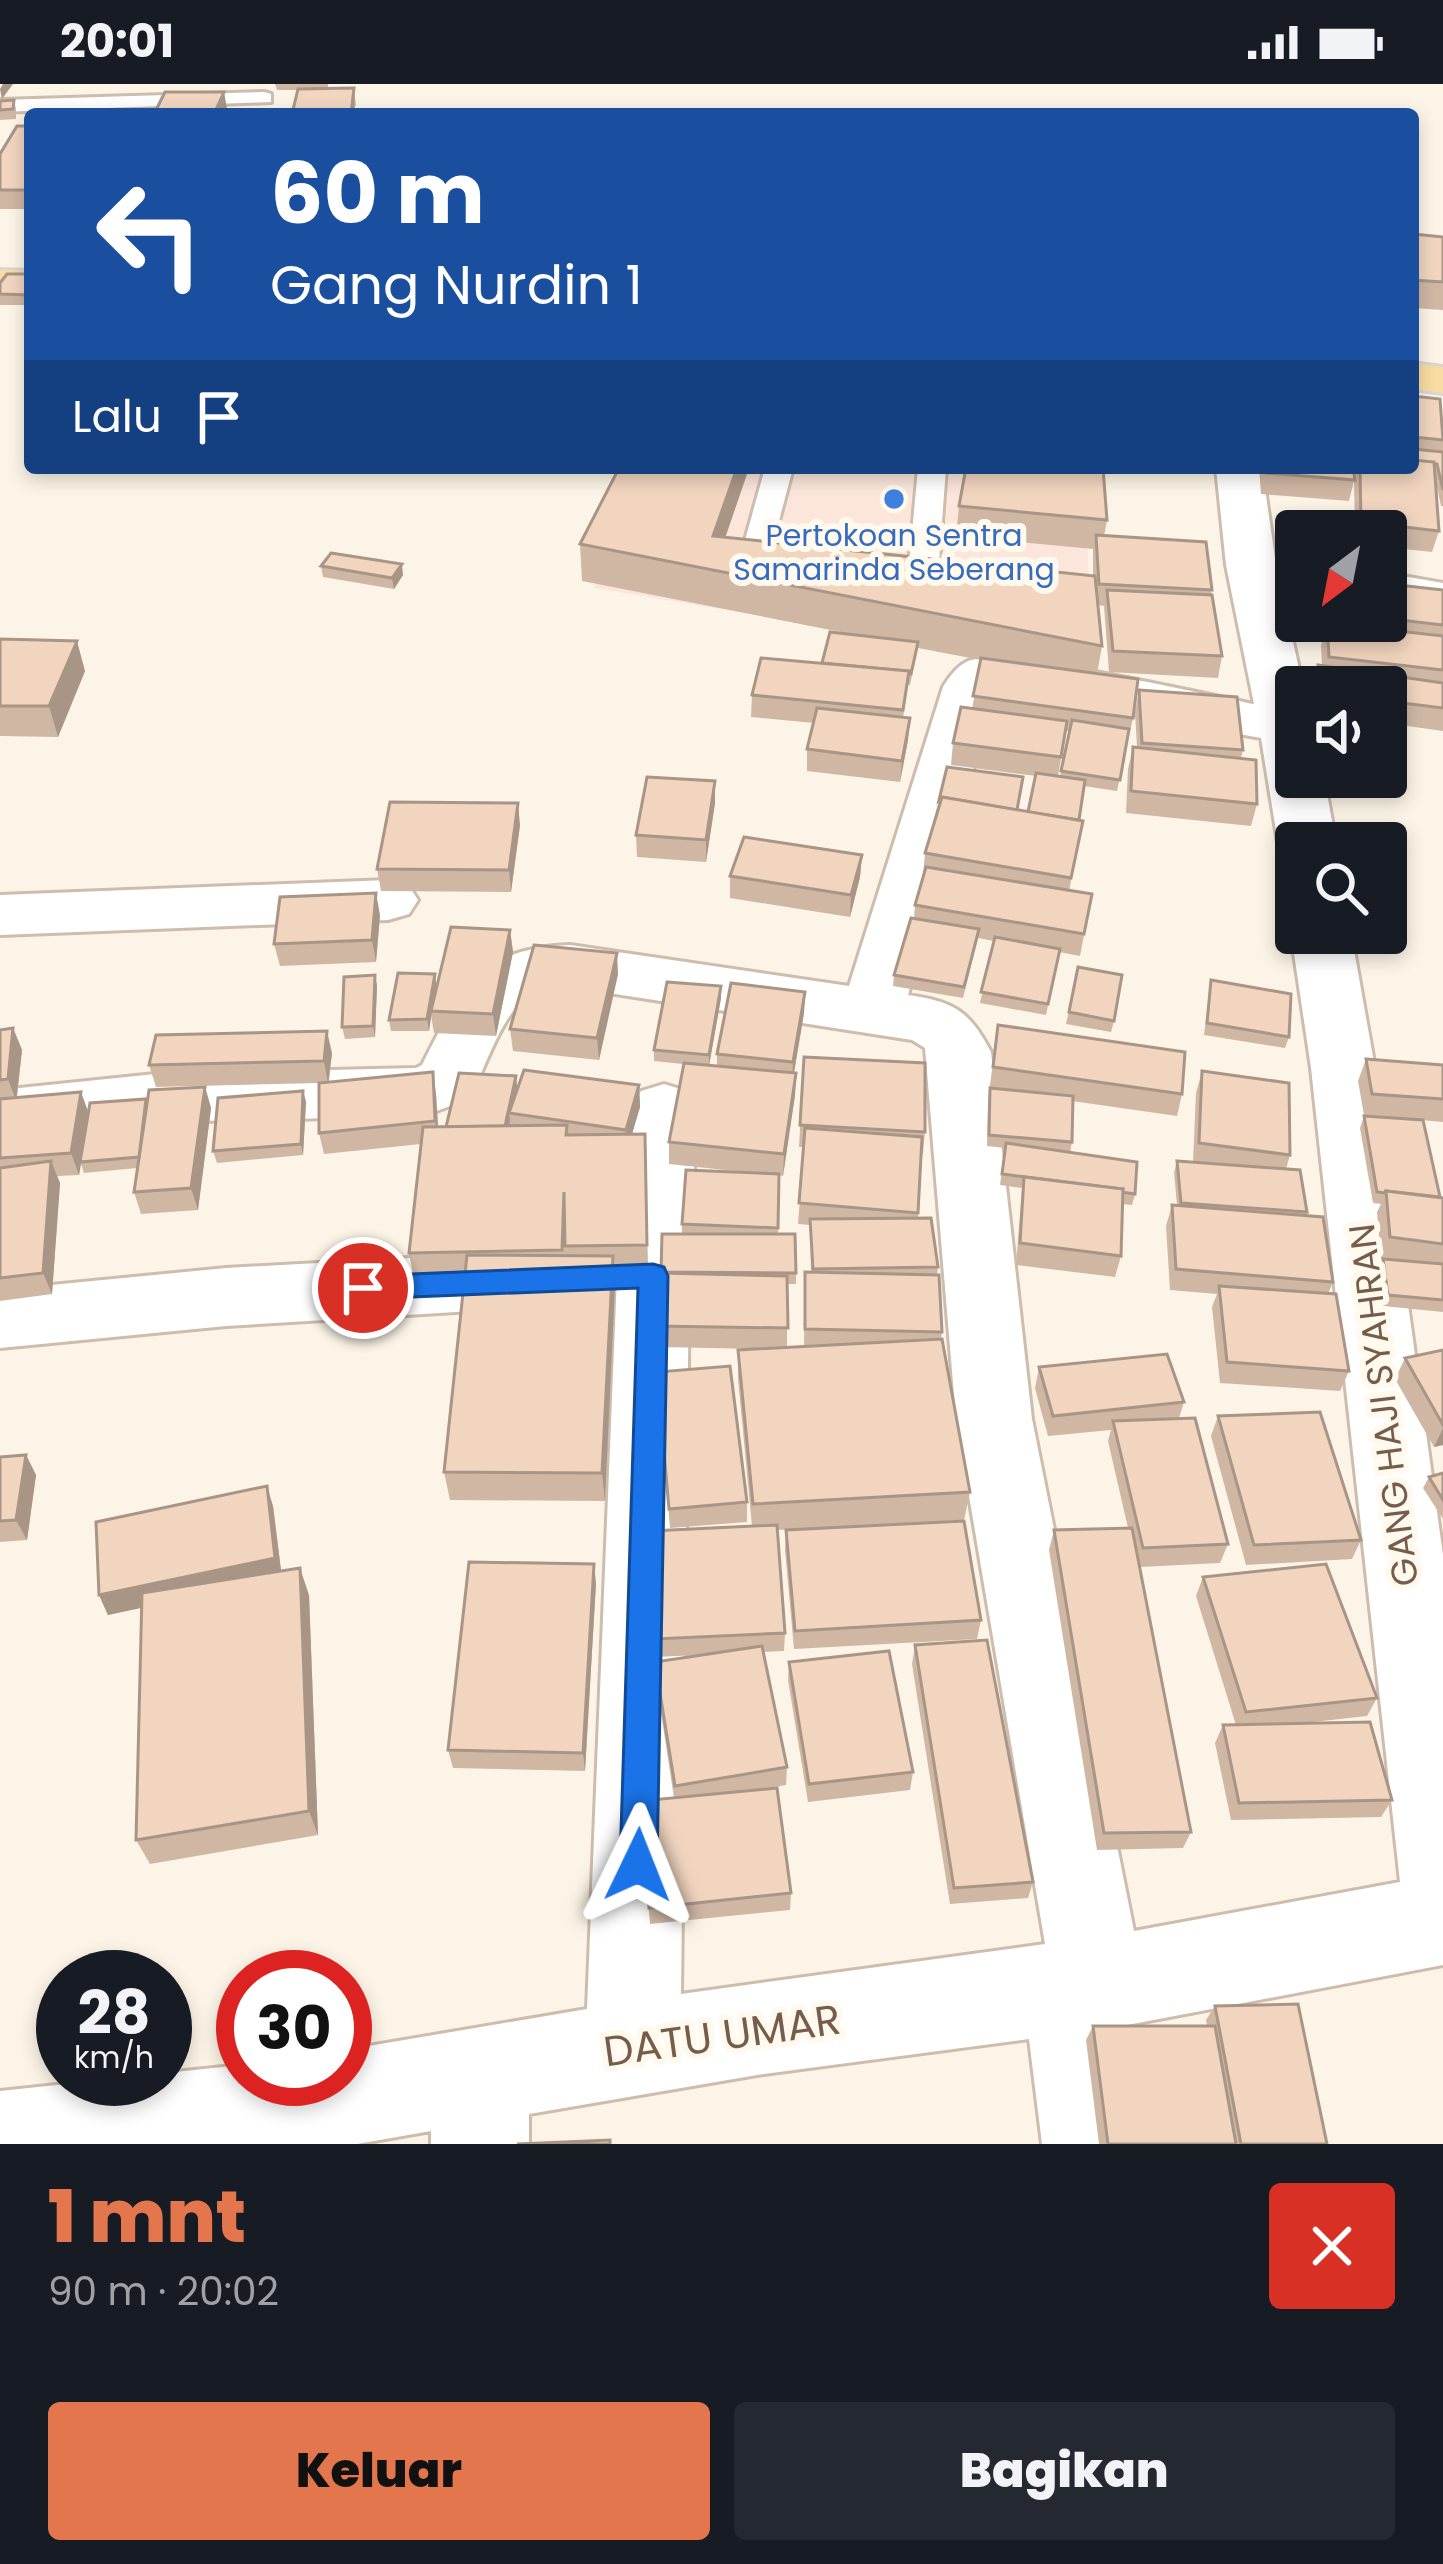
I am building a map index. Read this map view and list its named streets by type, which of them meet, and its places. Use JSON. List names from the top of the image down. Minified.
{"streets":{"street":["GANG HAJI SYAHRAN","DATU UMAR"]},"places":["Pertokoan Sentra Samarinda Seberang"],"north":"bottom left","page":{"status":"20:01","turn":["60 m","Gang Nurdin 1"],"then":"Lalu","speed":"28 km/h","limit":"30","heading":["1 mnt","90 m · 20:02"],"buttons":["Keluar","Bagikan"]}}
